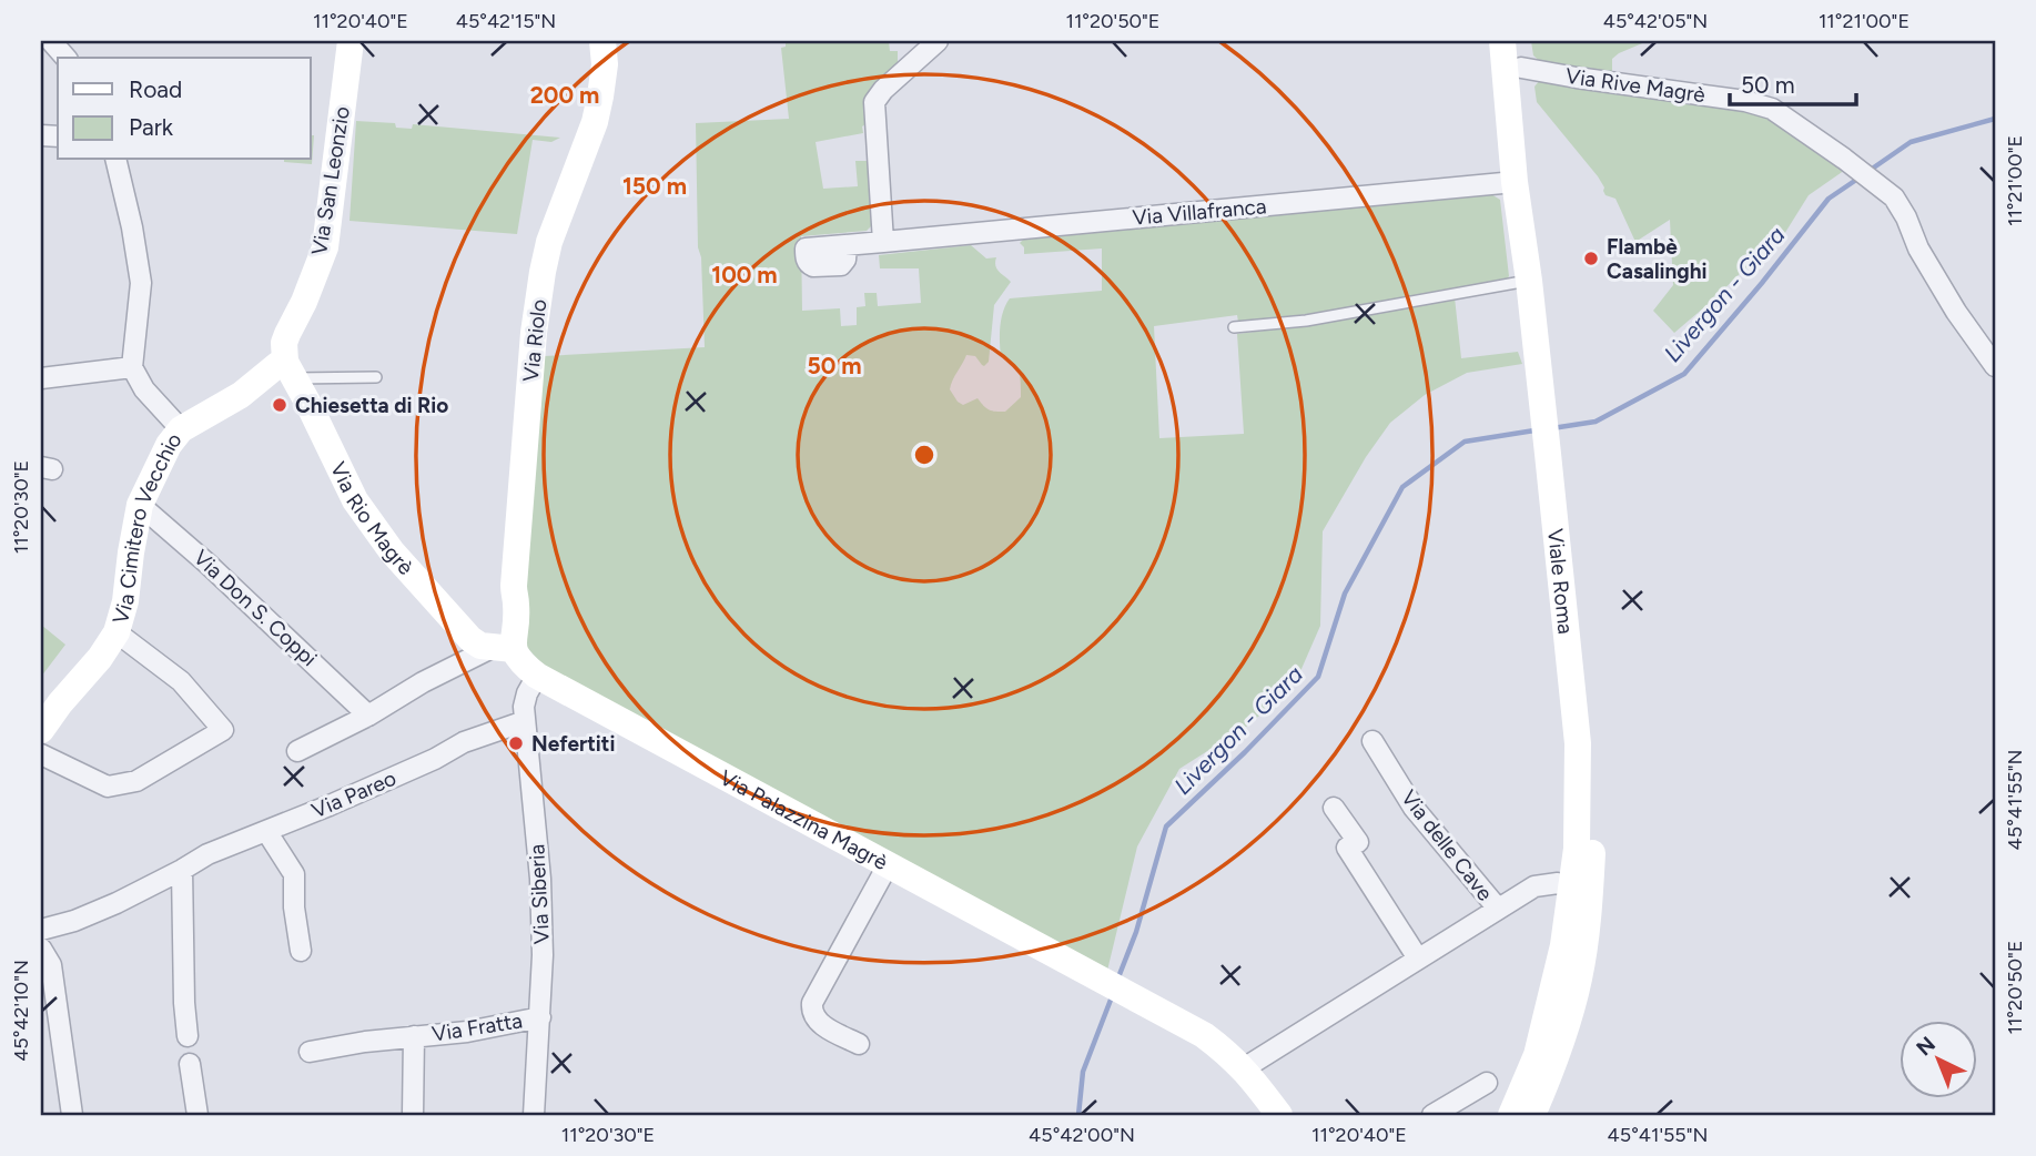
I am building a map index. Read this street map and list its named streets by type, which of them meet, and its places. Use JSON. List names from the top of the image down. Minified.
{"streets":{"street":["Via Rive Magrè","Via San Leonzio","Via Villafranca","Via Riolo","Via Rio Magrè","Via Cimitero Vecchio","Viale Roma","Via Don S. Coppi","Via Pareo","Via Palazzina Magrè","Via delle Cave","Via Siberia","Via Fratta"]},"crossings":[["Via Rive Magrè","Viale Roma"],["Via San Leonzio","Via Rio Magrè"],["Via San Leonzio","Via Cimitero Vecchio"],["Via Villafranca","Viale Roma"],["Via Riolo","Via Rio Magrè"],["Via Riolo","Via Palazzina Magrè"],["Via Rio Magrè","Via Cimitero Vecchio"],["Via Rio Magrè","Via Palazzina Magrè"],["Via Cimitero Vecchio","Via Don S. Coppi"],["Viale Roma","Via delle Cave"],["Via Pareo","Via Siberia"],["Via Palazzina Magrè","Via delle Cave"],["Via Palazzina Magrè","Via Siberia"],["Via Siberia","Via Fratta"]],"water":["Livergon - Giara"],"places":["Flambè Casalinghi","Chiesetta di Rio","Nefertiti"],"legend":["Road","Park"],"scale_bar":"50 m","north":"top left","coordinates":["11°20'40\"E","45°42'15\"N","11°20'50\"E","45°42'05\"N","11°21'00\"E","11°20'30\"E","45°41'55\"N","45°42'10\"N","45°42'00\"N"],"rings":["200 m","150 m","100 m","50 m"]}
